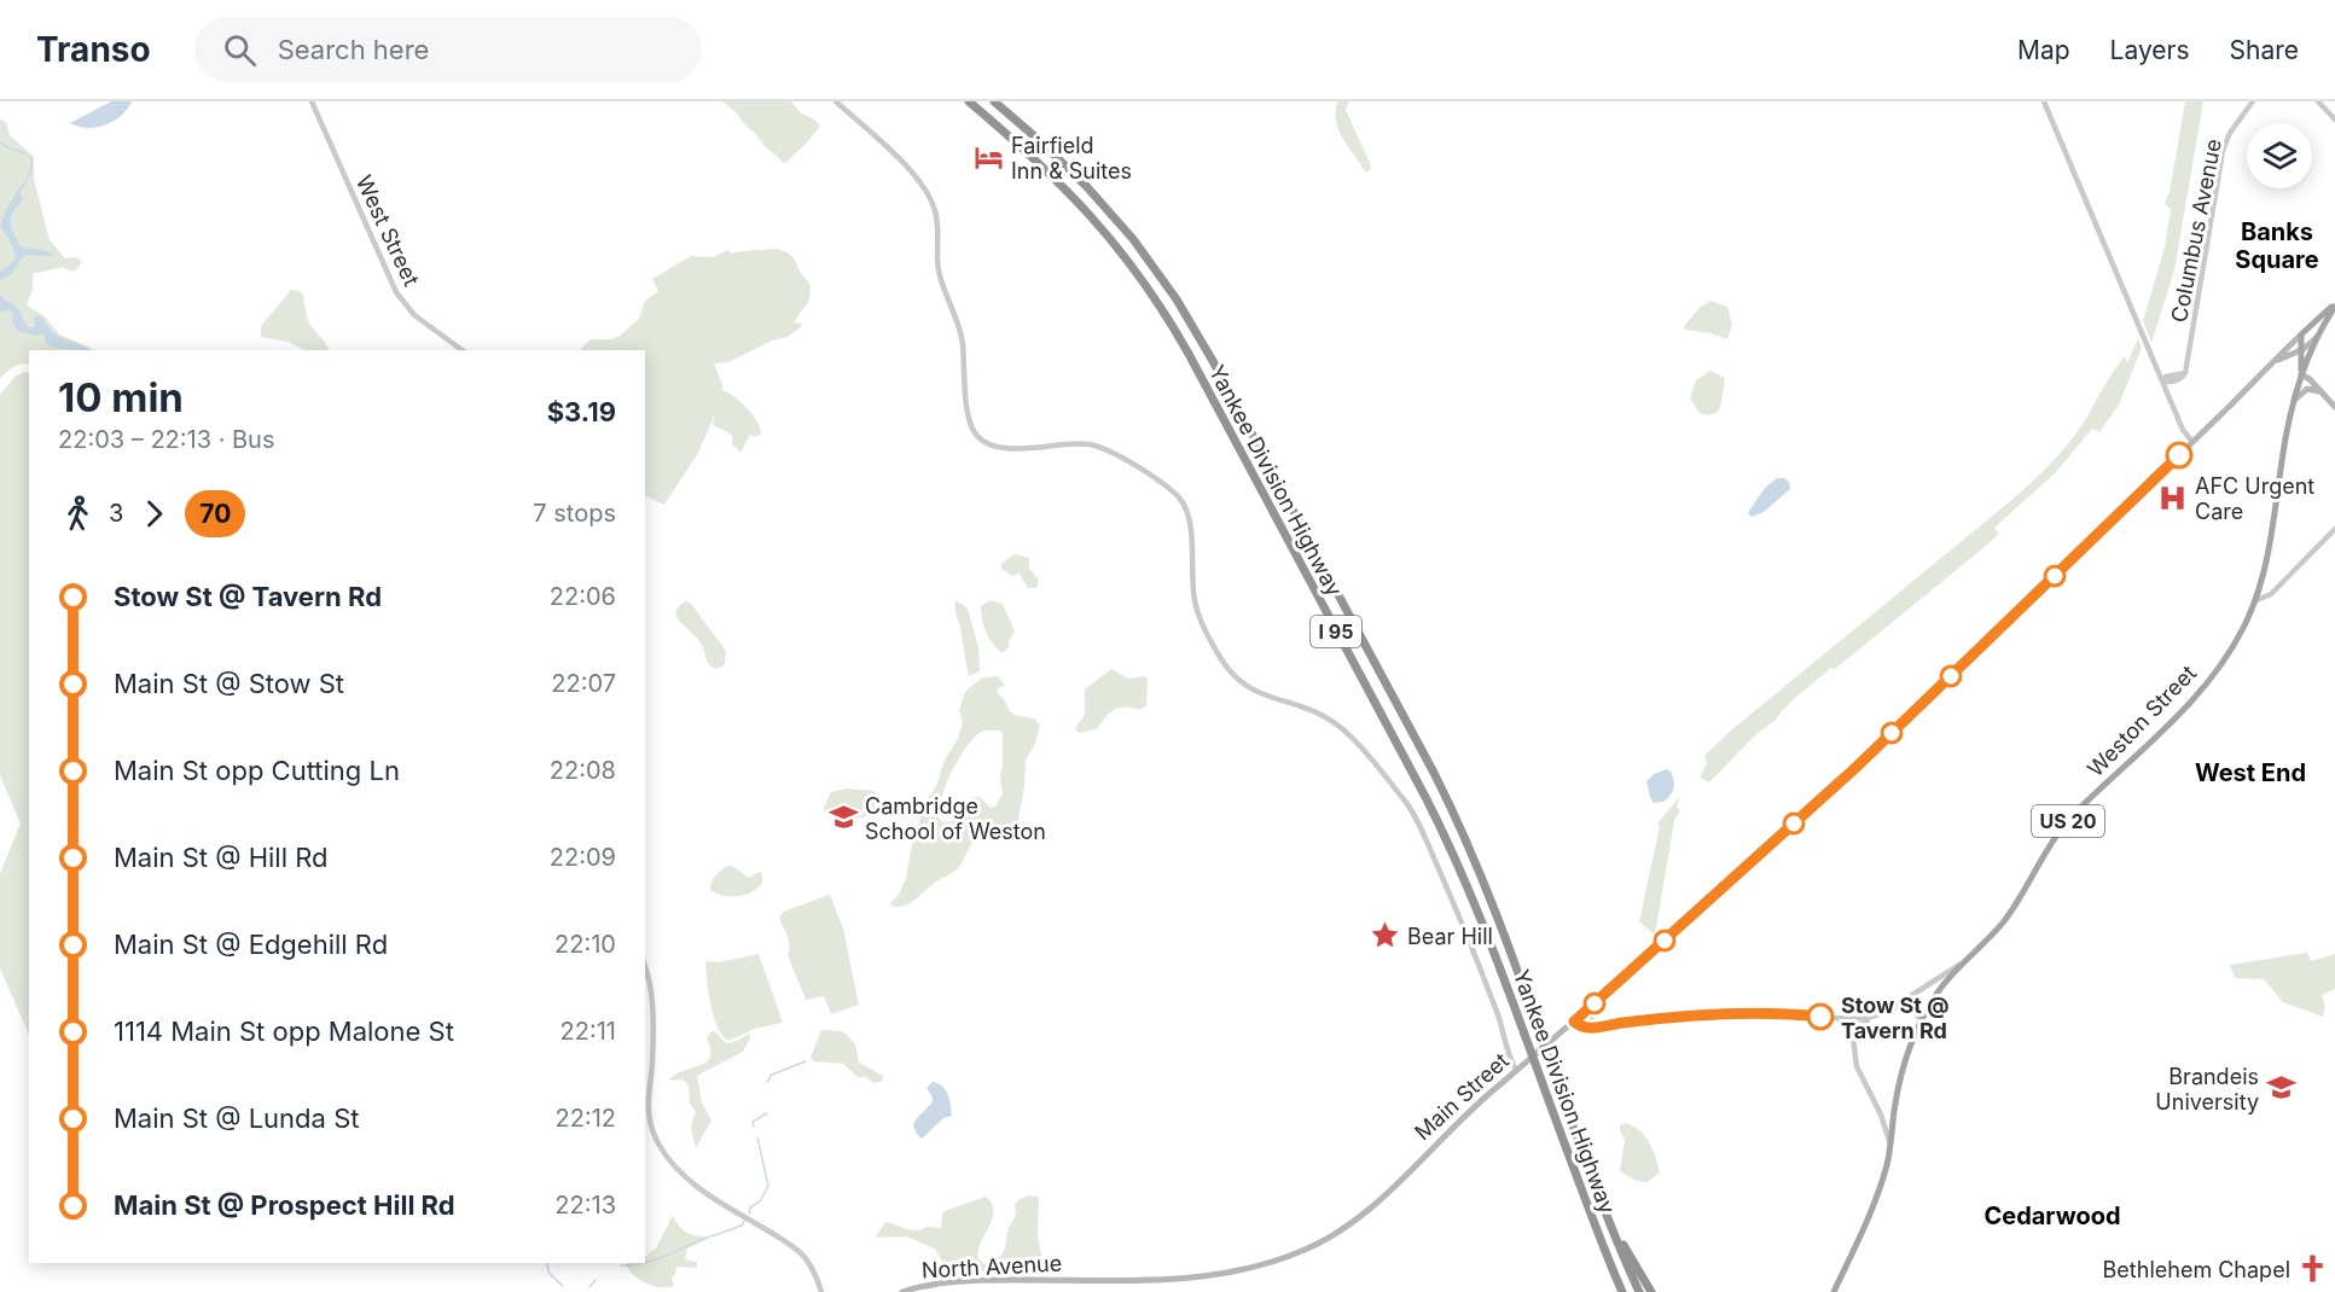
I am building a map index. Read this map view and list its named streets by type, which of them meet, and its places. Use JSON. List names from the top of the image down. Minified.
{"streets":{"highway":["Yankee Division Highway","I 95"],"main road":["Weston Street","US 20","Main Street","North Avenue"],"street":["West Street","Columbus Avenue"]},"crossings":[["Weston Street","Main Street"],["Main Street","North Avenue"]],"districts":["Banks Square","West End","Cedarwood"],"places":{"hotel":["Fairfield Inn & Suites"],"hospital":["AFC Urgent Care"],"school or university":["Cambridge School of Weston","Brandeis University"],"place":["Bear Hill"],"other":["Stow St @ Tavern Rd"],"church":["Bethlehem Chapel"]},"lines":["bus line 70"],"page":{"header":"Transo","search":"Search here","nav":["Map","Layers","Share"],"heading":["10 min","22:03 – 22:13 · Bus","$3.19"],"legs":["3","70","7 stops"],"list":[{"name":"Stow St @ Tavern Rd","value":"22:06"},{"name":"Main St @ Stow St","value":"22:07"},{"name":"Main St opp Cutting Ln","value":"22:08"},{"name":"Main St @ Hill Rd","value":"22:09"},{"name":"Main St @ Edgehill Rd","value":"22:10"},{"name":"1114 Main St opp Malone St","value":"22:11"},{"name":"Main St @ Lunda St","value":"22:12"},{"name":"Main St @ Prospect Hill Rd","value":"22:13"}]}}
